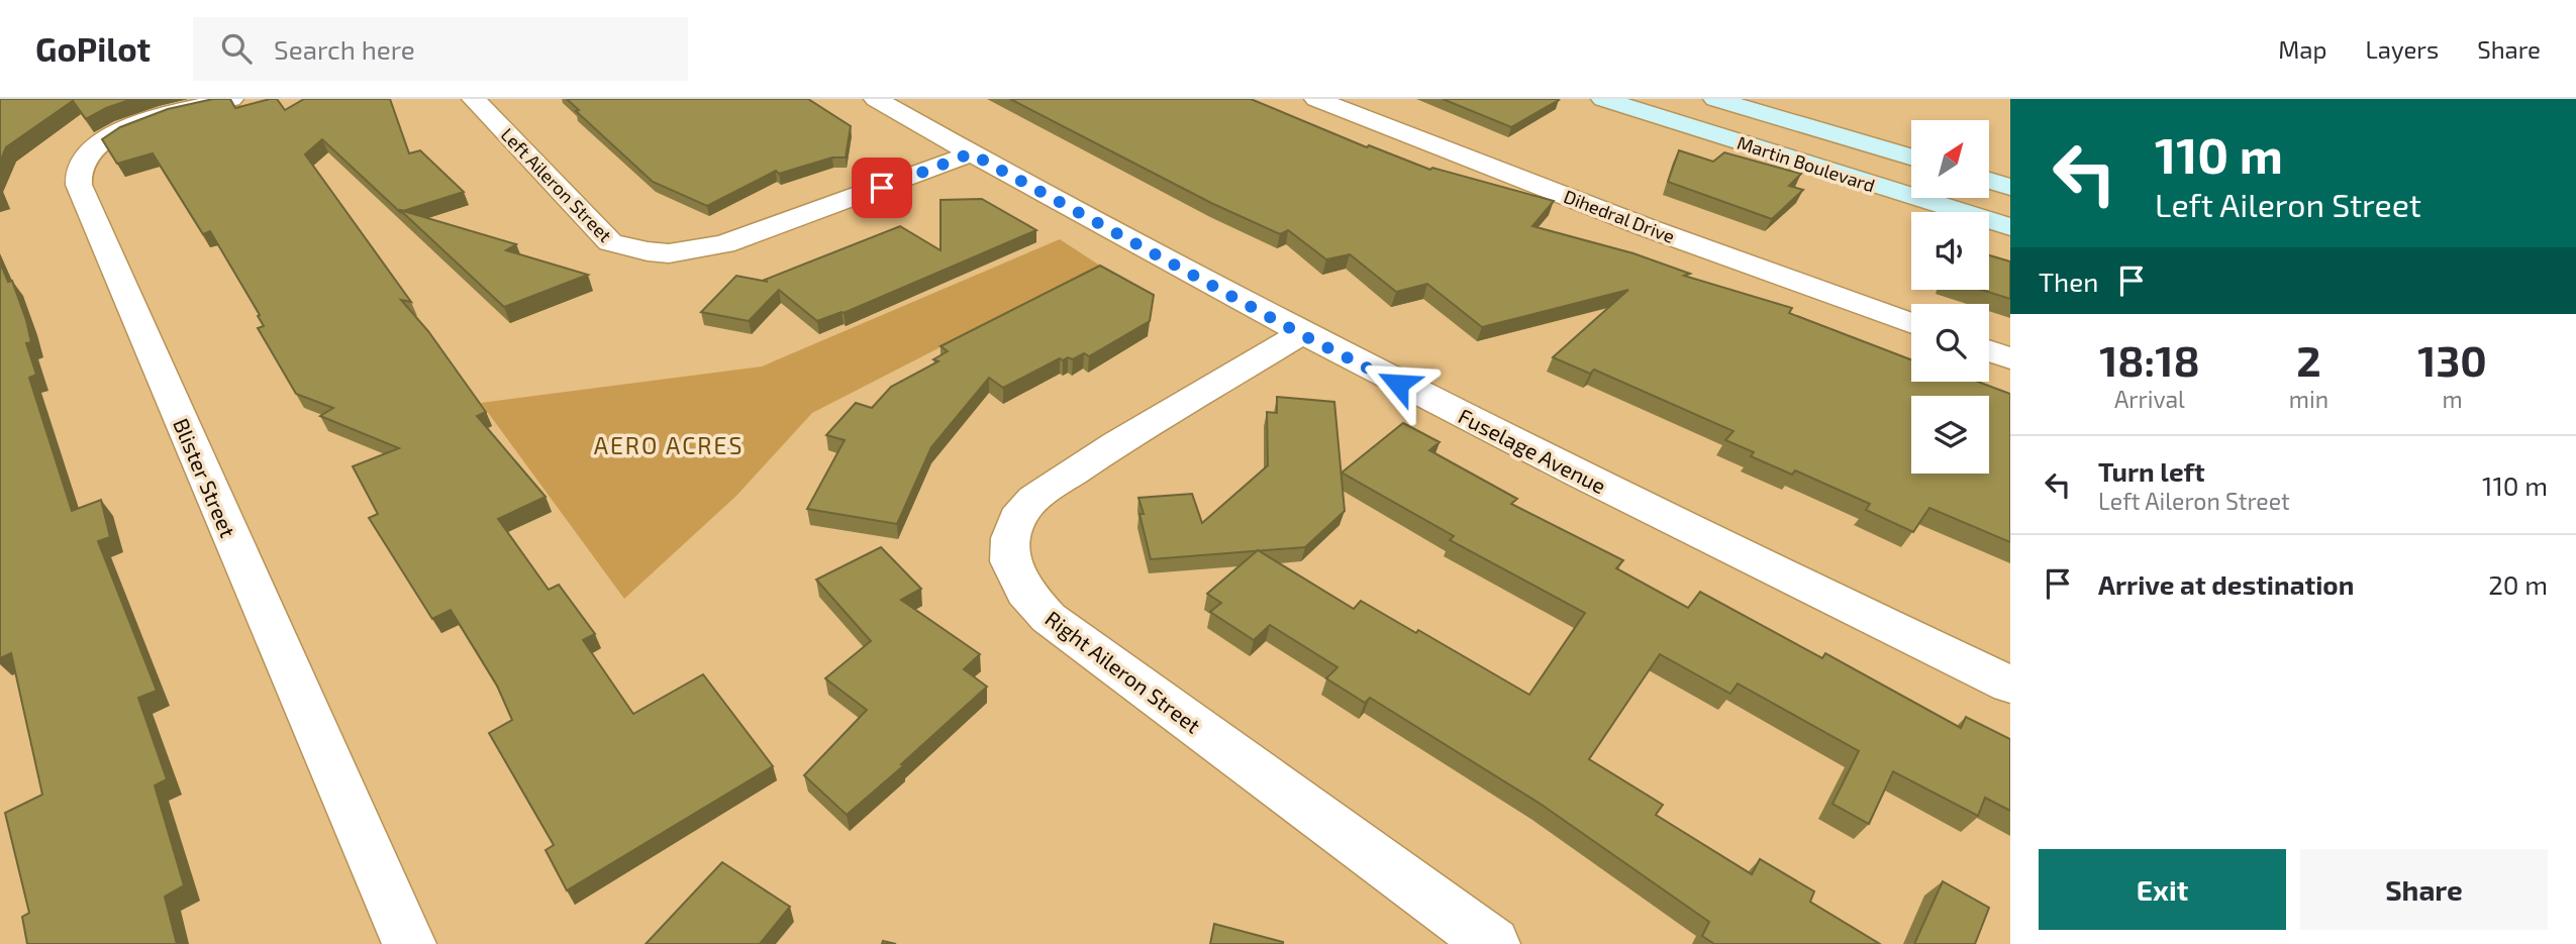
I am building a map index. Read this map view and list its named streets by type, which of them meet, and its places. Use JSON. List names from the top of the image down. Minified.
{"streets":{"main road":["Martin Boulevard"],"street":["Left Aileron Street","Dihedral Drive","Fuselage Avenue","Blister Street","Right Aileron Street"]},"crossings":[["Left Aileron Street","Fuselage Avenue"],["Fuselage Avenue","Right Aileron Street"]],"districts":["AERO ACRES"],"north":"top right","page":{"header":"GoPilot","search":"Search here","nav":["Map","Layers","Share"],"turn":["110 m","Left Aileron Street"],"then":"Then","eta":["18:18","Arrival","2","min","130","m"],"list":[{"name":"Turn left","note":"Left Aileron Street","value":"110 m"},{"name":"Arrive at destination","value":"20 m"}],"buttons":["Exit","Share"]}}
